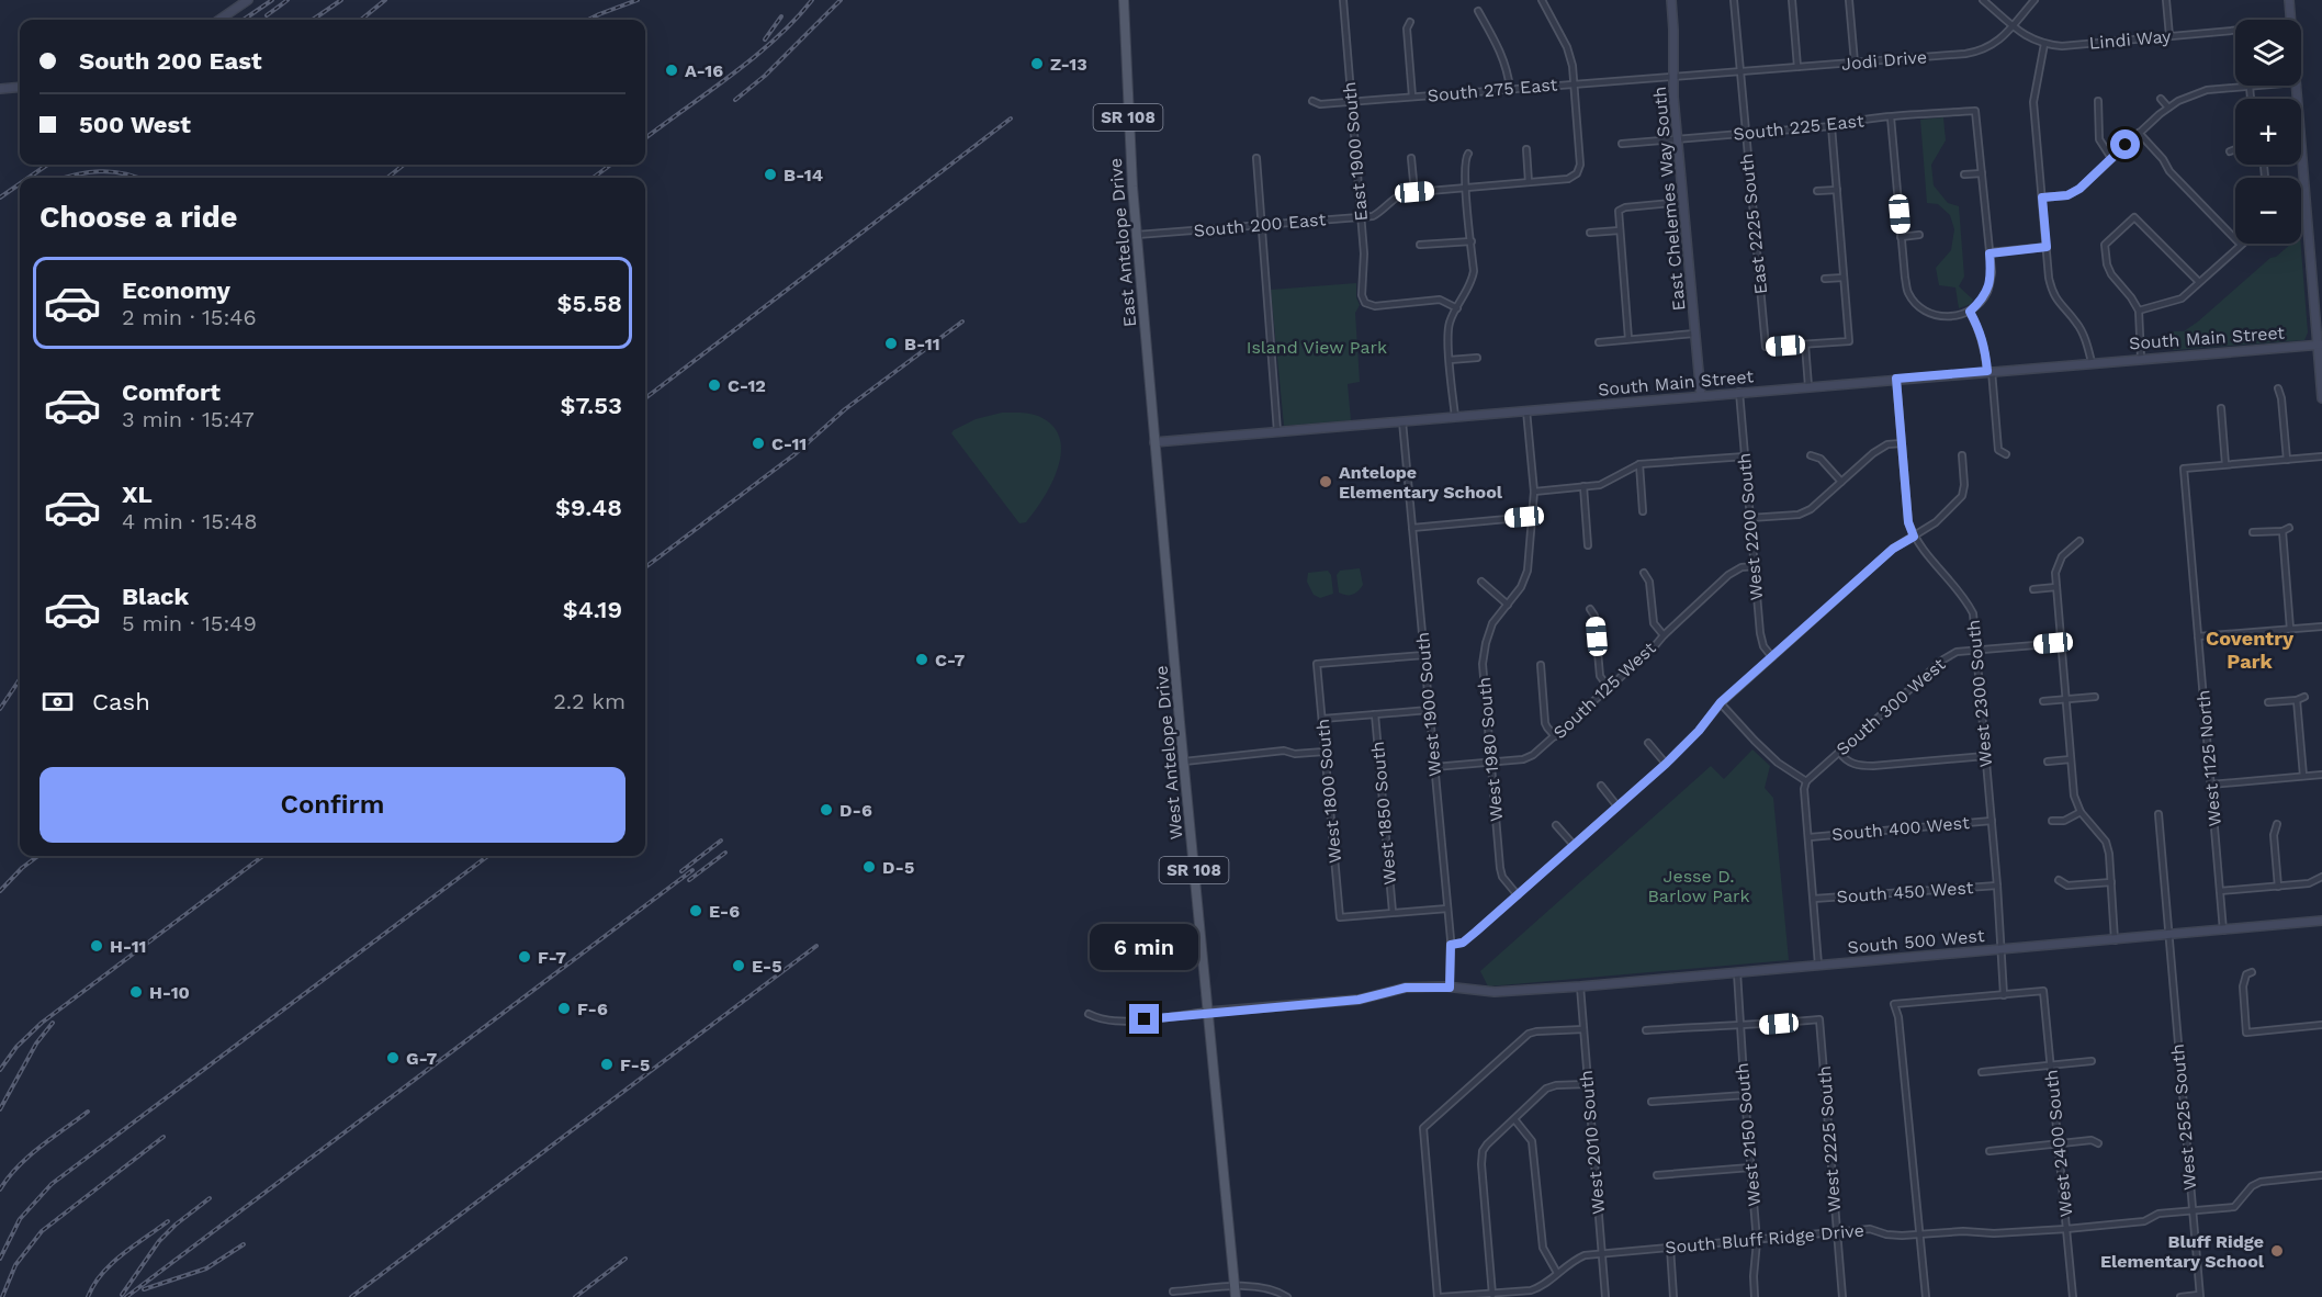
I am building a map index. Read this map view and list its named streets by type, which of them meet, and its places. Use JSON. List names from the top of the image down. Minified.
{"streets":{"main road":["SR 108","East Antelope Drive","West Antelope Drive"],"street":["Lindi Way","Jodi Drive","South 275 East","South 225 East","East 1900 South","East Chelemes Way South","East 2225 South","South 200 East","South Main Street","West 2200 South","South 125 West","West 2300 South","West 1900 South","South 300 West","West 1980 South","West 1125 North","West 1800 South","West 1850 South","South 400 West","South 450 West","South 500 West","West 2525 South","West 2150 South","West 2225 South","West 2010 South","West 2400 South","South Bluff Ridge Drive"]},"crossings":[["Lindi Way","Jodi Drive"],["Jodi Drive","South 275 East"],["Jodi Drive","East 2225 South"],["South 275 East","East 1900 South"],["South 275 East","East Chelemes Way South"],["South 275 East","South 200 East"],["South 225 East","East Chelemes Way South"],["South 225 East","East 2225 South"],["East 1900 South","South 200 East"],["East Chelemes Way South","South Main Street"],["South 200 East","East Antelope Drive"],["East Antelope Drive","South Main Street"],["East Antelope Drive","West Antelope Drive"],["South Main Street","West 2200 South"],["South Main Street","West 2300 South"],["South Main Street","West 1900 South"],["South Main Street","West 1980 South"],["South Main Street","West Antelope Drive"],["West 2200 South","South 125 West"],["South 125 West","West 1900 South"],["South 125 West","West 1980 South"],["West 2300 South","South 300 West"],["West 2300 South","South 400 West"],["West 2300 South","South 450 West"],["West 2300 South","South 500 West"],["West 2300 South","West 2400 South"],["West 1900 South","West 1800 South"],["West 1900 South","South 500 West"],["West Antelope Drive","South 500 West"],["West 1125 North","South 500 West"],["West 1800 South","West 1850 South"],["South 500 West","West 2525 South"],["South 500 West","West 2150 South"],["South 500 West","West 2010 South"],["West 2525 South","South Bluff Ridge Drive"],["West 2150 South","West 2225 South"],["West 2150 South","South Bluff Ridge Drive"],["West 2225 South","South Bluff Ridge Drive"],["West 2010 South","South Bluff Ridge Drive"],["West 2400 South","South Bluff Ridge Drive"]],"districts":["Coventry Park"],"parks":["Island View Park","Jesse D. Barlow Park"],"places":["Z-13","A-16","B-14","B-11","C-12","C-11","Antelope Elementary School","C-7","D-6","D-5","E-6","H-11","F-7","E-5","H-10","F-6","G-7","F-5","Bluff Ridge Elementary School"],"page":{"map_buttons":["+","−"],"banner":["South 200 East","500 West"],"heading":"Choose a ride","list":[{"name":"Economy","note":"2 min · 15:46","value":"$5.58"},{"name":"Comfort","note":"3 min · 15:47","value":"$7.53"},{"name":"XL","note":"4 min · 15:48","value":"$9.48"},{"name":"Black","note":"5 min · 15:49","value":"$4.19"}],"pay":["Cash","2.2 km"],"buttons":"Confirm","bubble":"6 min"}}
